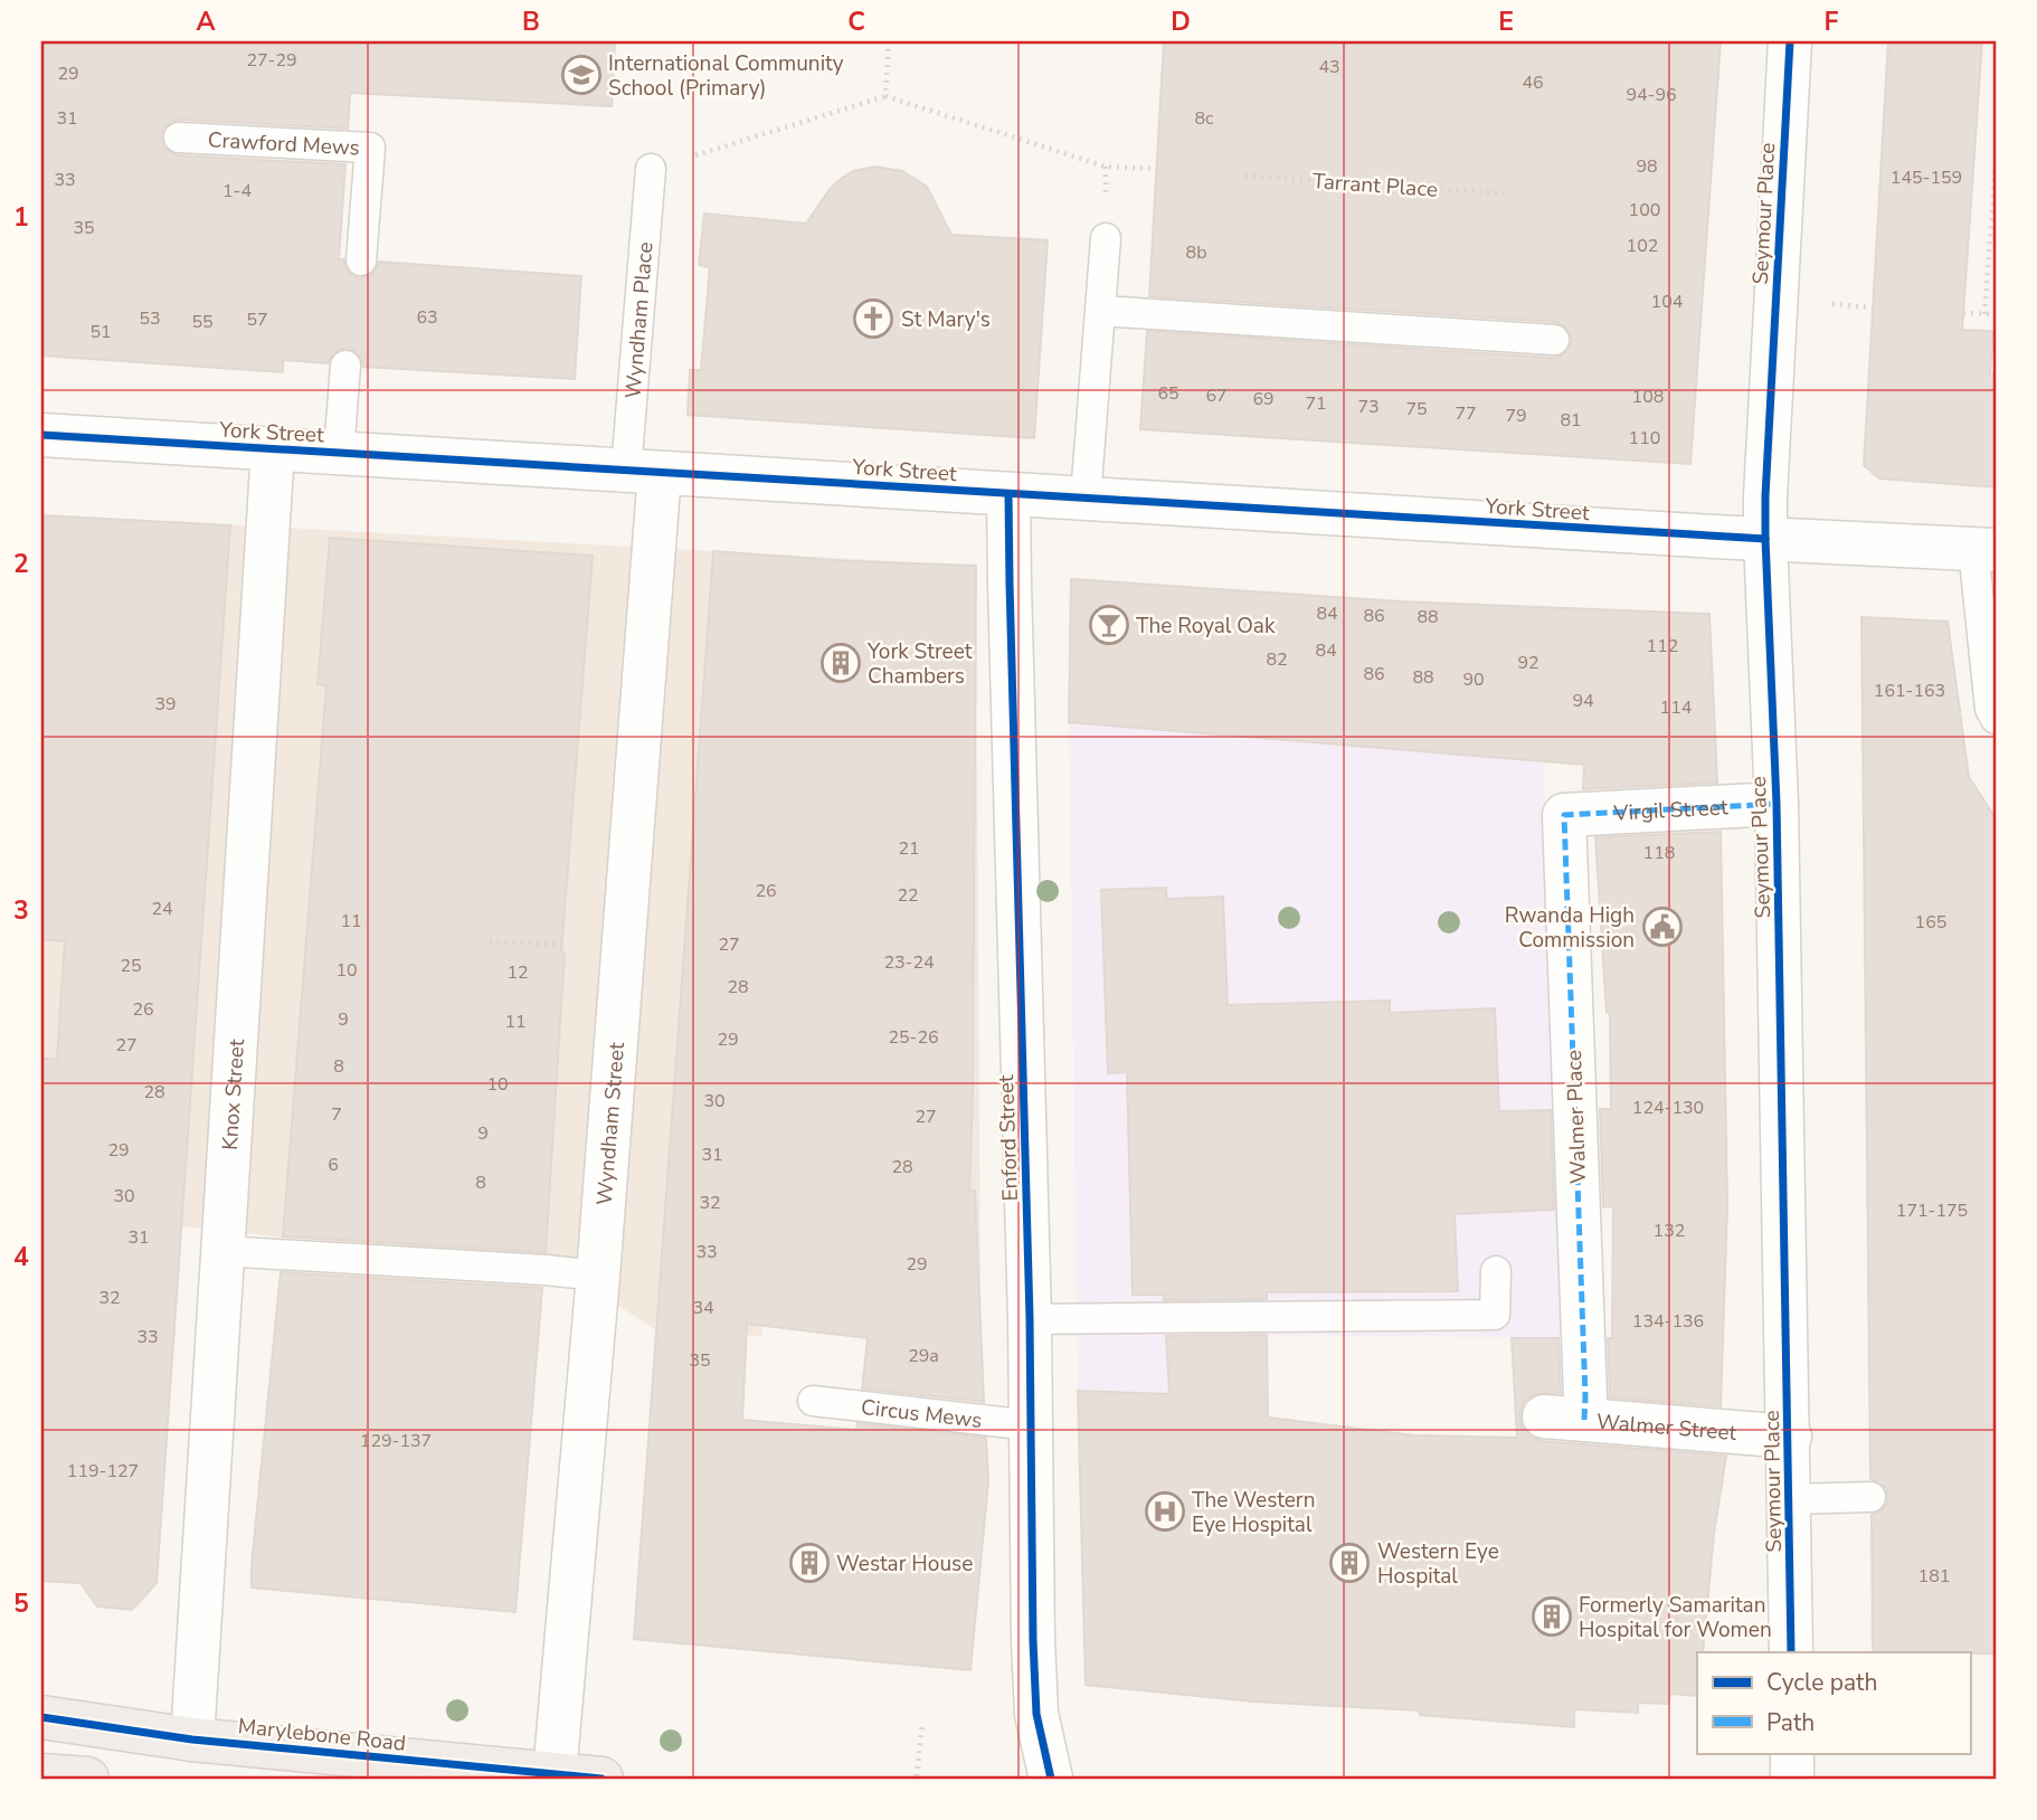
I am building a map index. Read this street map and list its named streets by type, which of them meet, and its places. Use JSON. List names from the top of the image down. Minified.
{"streets":{"highway":["Marylebone Road"],"street":["Seymour Place","York Street","Virgil Street","Knox Street","Walmer Place","Wyndham Street","Enford Street","Walmer Street"],"lane":["Crawford Mews","Wyndham Place","Circus Mews"],"path":["Tarrant Place"]},"crossings":[["Seymour Place","York Street"],["Seymour Place","Virgil Street"],["Seymour Place","Walmer Street"],["Wyndham Place","York Street"],["Wyndham Place","Wyndham Street"],["York Street","Knox Street"],["York Street","Wyndham Street"],["York Street","Enford Street"],["Virgil Street","Walmer Place"],["Knox Street","Marylebone Road"],["Walmer Place","Walmer Street"],["Wyndham Street","Marylebone Road"],["Enford Street","Circus Mews"]],"places":{"school or university":["International Community School (Primary)"],"church":["St Mary's"],"bar":["The Royal Oak"],"building":["York Street Chambers","Westar House","Western Eye Hospital","Formerly Samaritan Hospital for Women"],"public building":["Rwanda High Commission"],"hospital":["The Western Eye Hospital"]},"house_numbers":["27-29","43","29","46","94-96","31","8c","98","145-159","33","1-4","100","35","102","8b","104","63","53","57","55","51","65","67","108","69","71","73","75","77","79","81","110","84","86","88","112","84","82","92","86","88","90","161-163","94","39","114","21","118","26","22","24","11","165","27","23-24","25","10","12","28","26","9","11","25-26","29","27","8","10","28","30","124-130","7","27","9","29","31","6","28","8","30","32","171-175","132","31","33","29","32","34","134-136","33","29a","35","129-137","119-127","181"],"legend":["Cycle path","Path"],"grid":{"columns":["A","B","C","D","E","F"],"rows":["1","2","3","4","5"]}}
